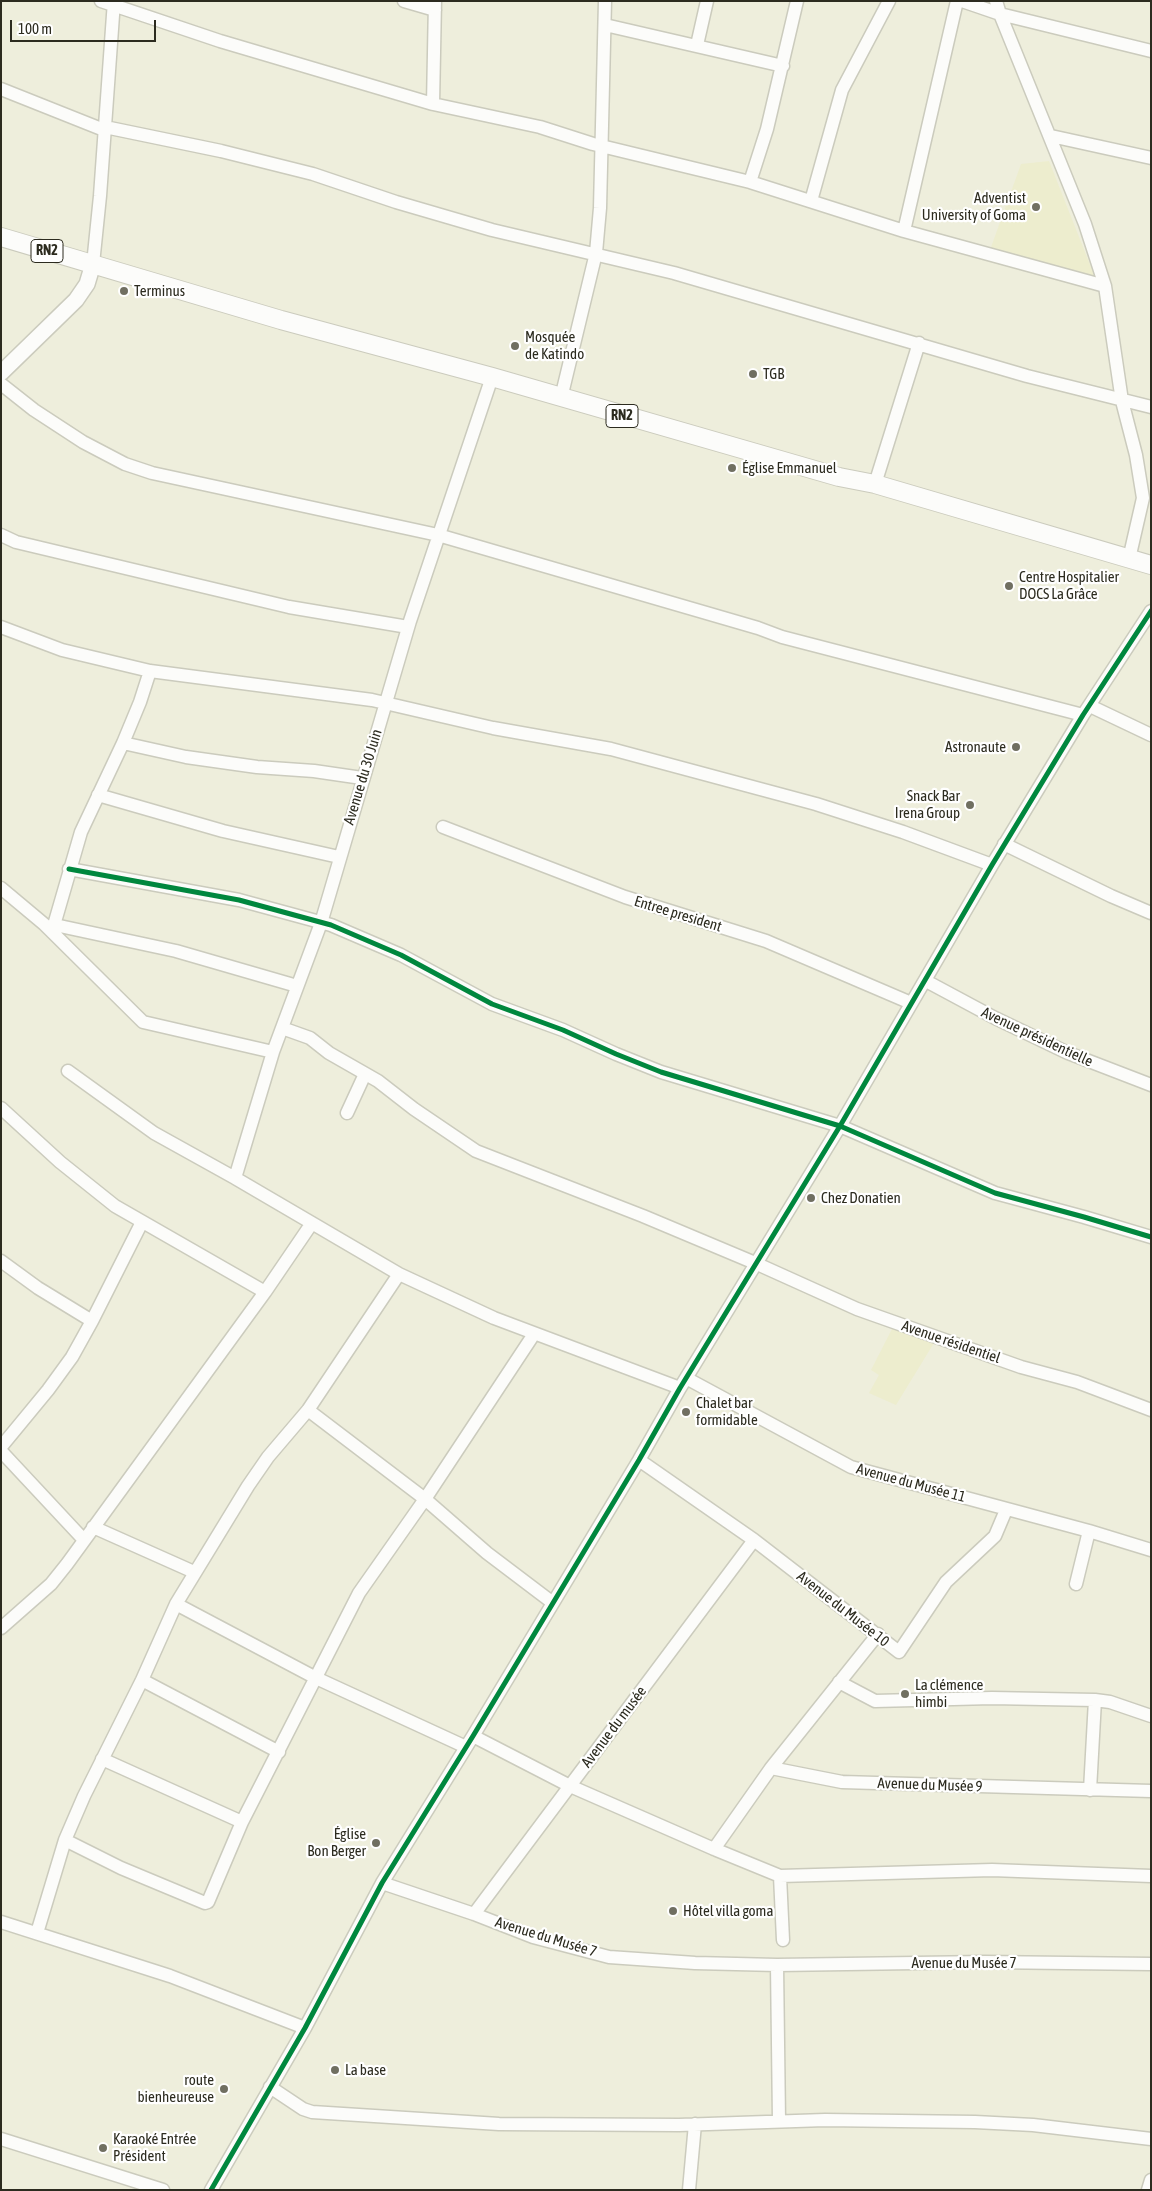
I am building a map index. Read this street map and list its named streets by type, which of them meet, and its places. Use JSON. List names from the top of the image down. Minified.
{"streets":{"highway":["RN2"],"street":["Avenue du 30 Juin","Entree president","Avenue présidentielle","Avenue résidentiel","Avenue du Musée 11","Avenue du Musée 10","Avenue du musée","Avenue du Musée 9","Avenue du Musée 7"]},"crossings":[["RN2","Avenue du 30 Juin"],["Avenue du 30 Juin","Avenue résidentiel"],["Avenue du 30 Juin","Avenue du Musée 11"],["Avenue du Musée 11","Avenue du Musée 10"],["Avenue du Musée 10","Avenue du musée"],["Avenue du musée","Avenue du Musée 7"]],"places":["Adventist University of Goma","Terminus","Mosquée de Katindo","TGB","Église Emmanuel","Centre Hospitalier DOCS La Grâce","Astronaute","Snack Bar Irena Group","Chez Donatien","Chalet bar formidable","La clémence himbi","Église Bon Berger","Hôtel villa goma","La base","route bienheureuse","Karaoké Entrée Président"],"scale_bar":"100 m"}
